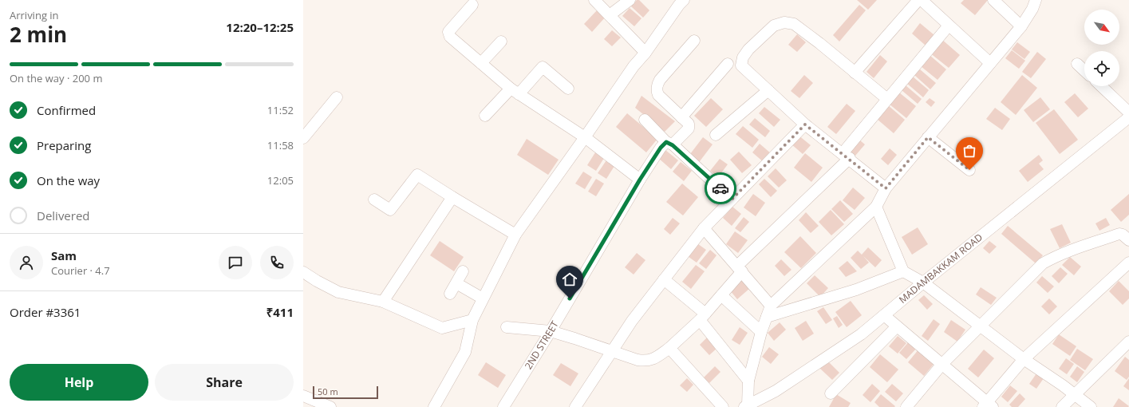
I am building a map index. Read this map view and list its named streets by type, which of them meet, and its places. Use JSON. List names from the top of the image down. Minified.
{"streets":{"street":["MADAMBAKKAM ROAD","2ND STREET"]},"scale_bar":"50 m","north":"bottom right","page":{"heading":["2 min","Arriving in","12:20–12:25"],"panel":["Sam","Courier · 4.7","Order #3361","₹411"],"bar":"On the way · 200 m","list":[["Confirmed","11:52"],["Preparing","11:58"],["On the way","12:05"],"Delivered"],"buttons":["Help","Share"],"scale":"50 m"}}
